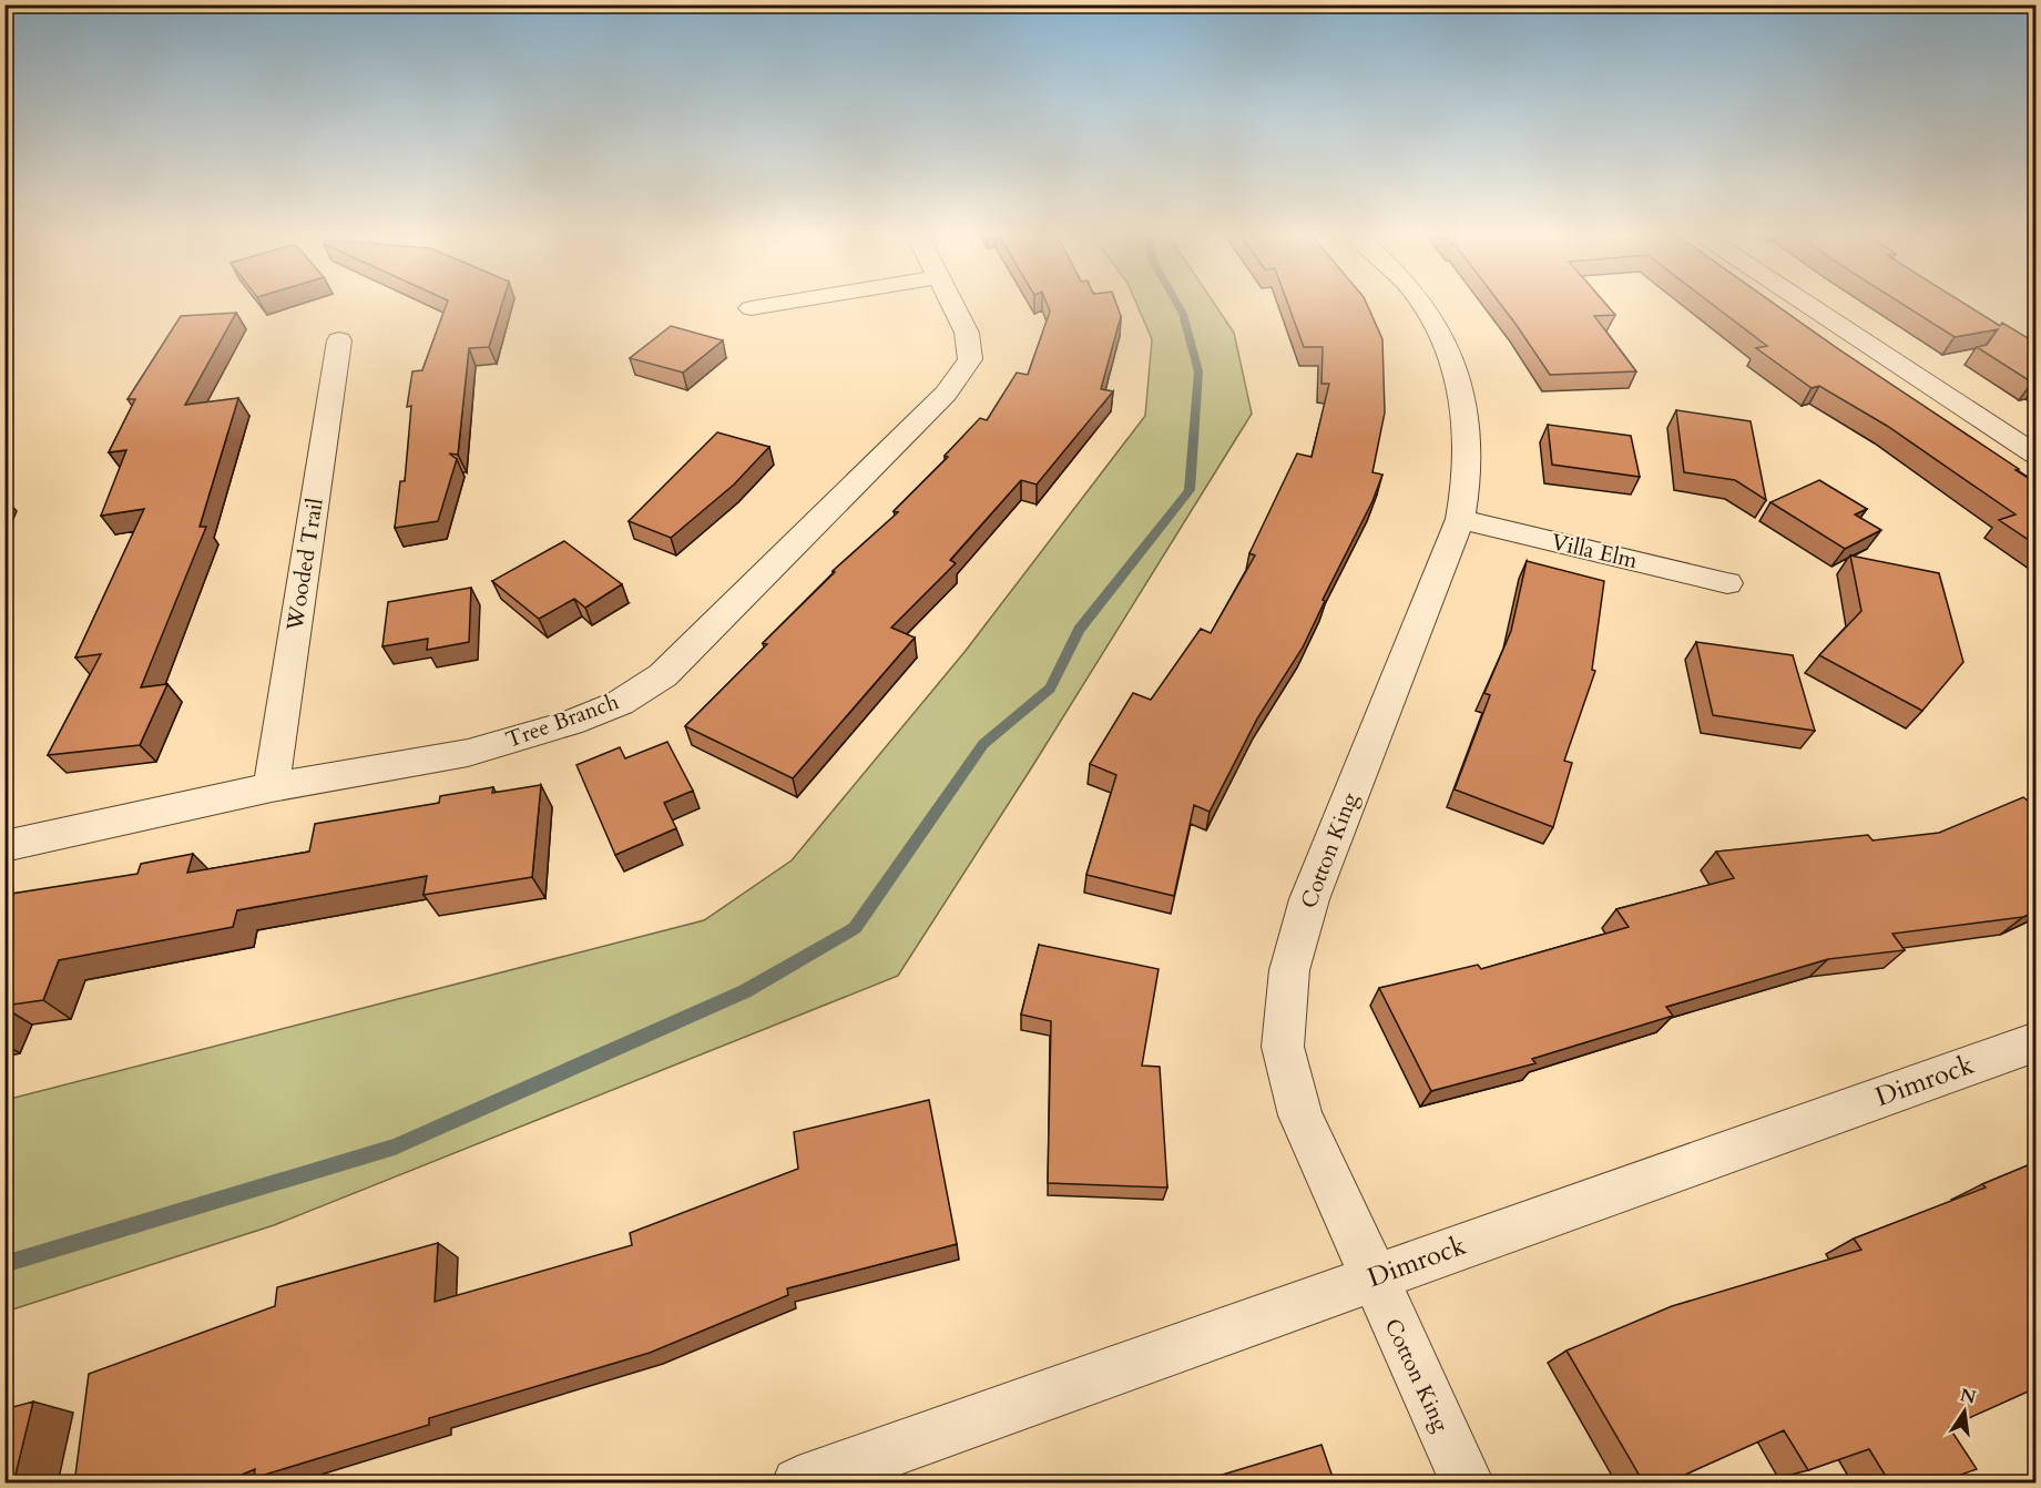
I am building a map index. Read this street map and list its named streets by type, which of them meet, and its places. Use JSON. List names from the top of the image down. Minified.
{"streets":{"street":["Villa Elm","Wooded Trail","Tree Branch","Cotton King","Dimrock"]},"crossings":[["Villa Elm","Cotton King"],["Wooded Trail","Tree Branch"],["Cotton King","Dimrock"]],"north":"top"}
